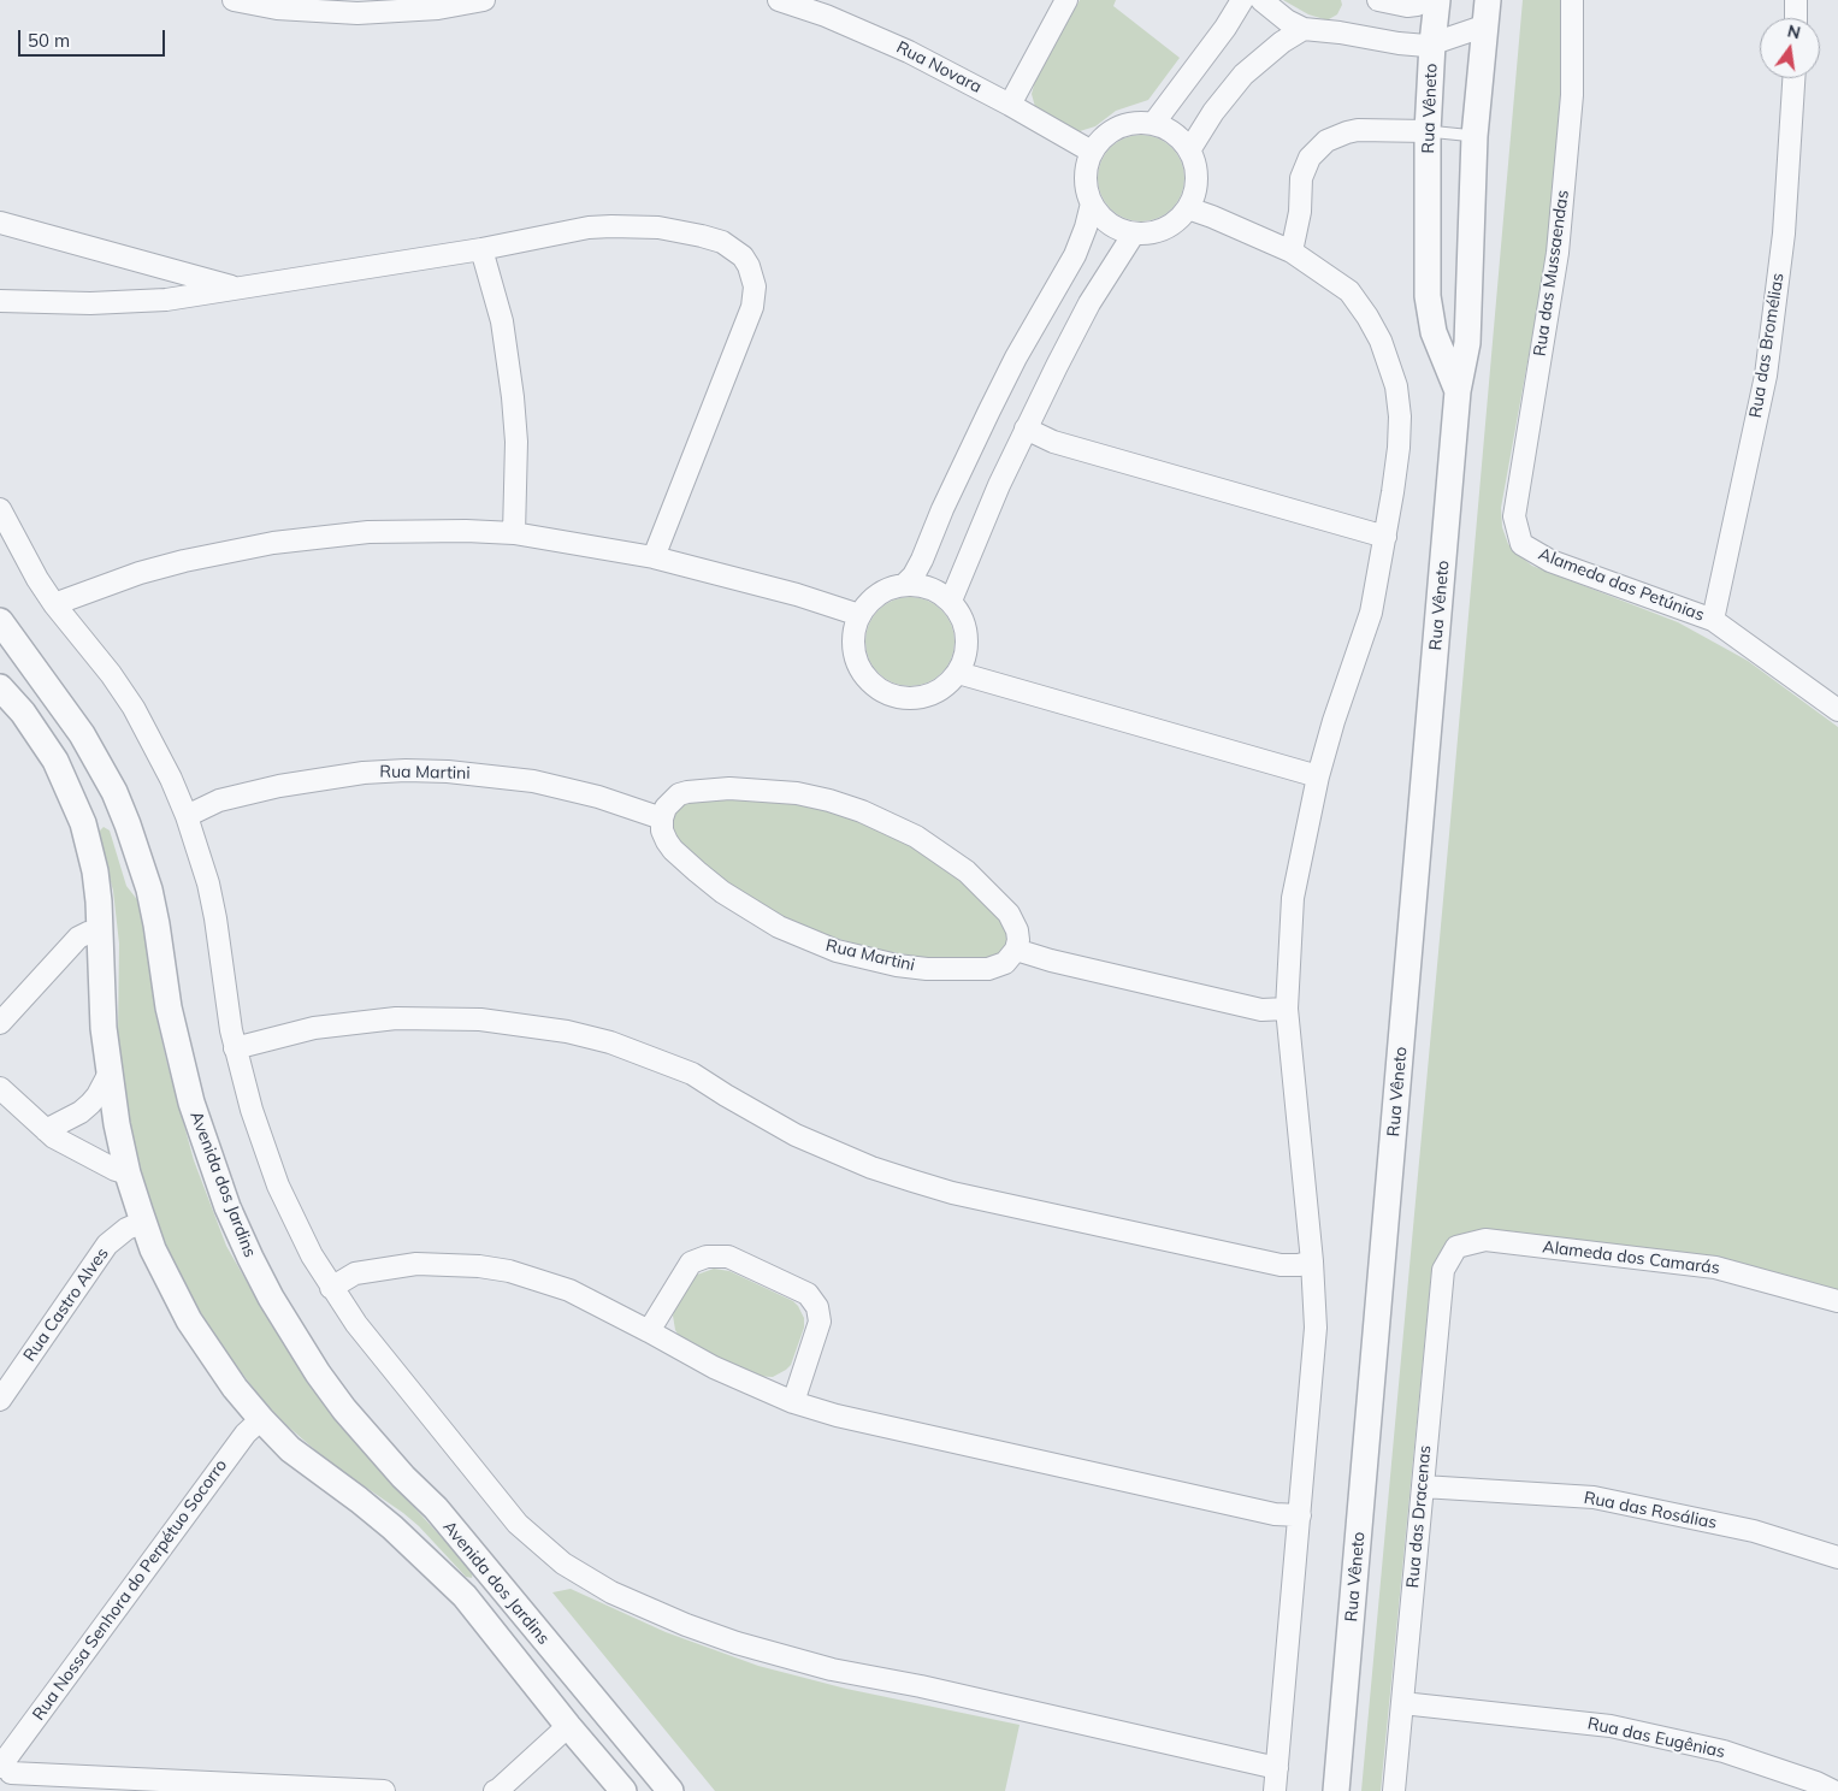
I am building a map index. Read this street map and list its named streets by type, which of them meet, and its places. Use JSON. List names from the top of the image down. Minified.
{"streets":{"street":["Rua Novara","Rua Vêneto","Rua das Mussaendas","Rua das Bromélias","Alameda das Petúnias","Rua Martini","Avenida dos Jardins","Alameda dos Camarás","Rua Castro Alves","Rua das Rosálias","Rua das Dracenas","Rua Nossa Senhora do Perpétuo Socorro","Rua das Eugênias"]},"crossings":[["Rua das Mussaendas","Alameda das Petúnias"],["Rua das Bromélias","Alameda das Petúnias"],["Avenida dos Jardins","Rua Castro Alves"],["Avenida dos Jardins","Rua Nossa Senhora do Perpétuo Socorro"],["Alameda dos Camarás","Rua das Dracenas"],["Rua das Rosálias","Rua das Dracenas"],["Rua das Dracenas","Rua das Eugênias"]],"scale_bar":"50 m","north":"top"}
